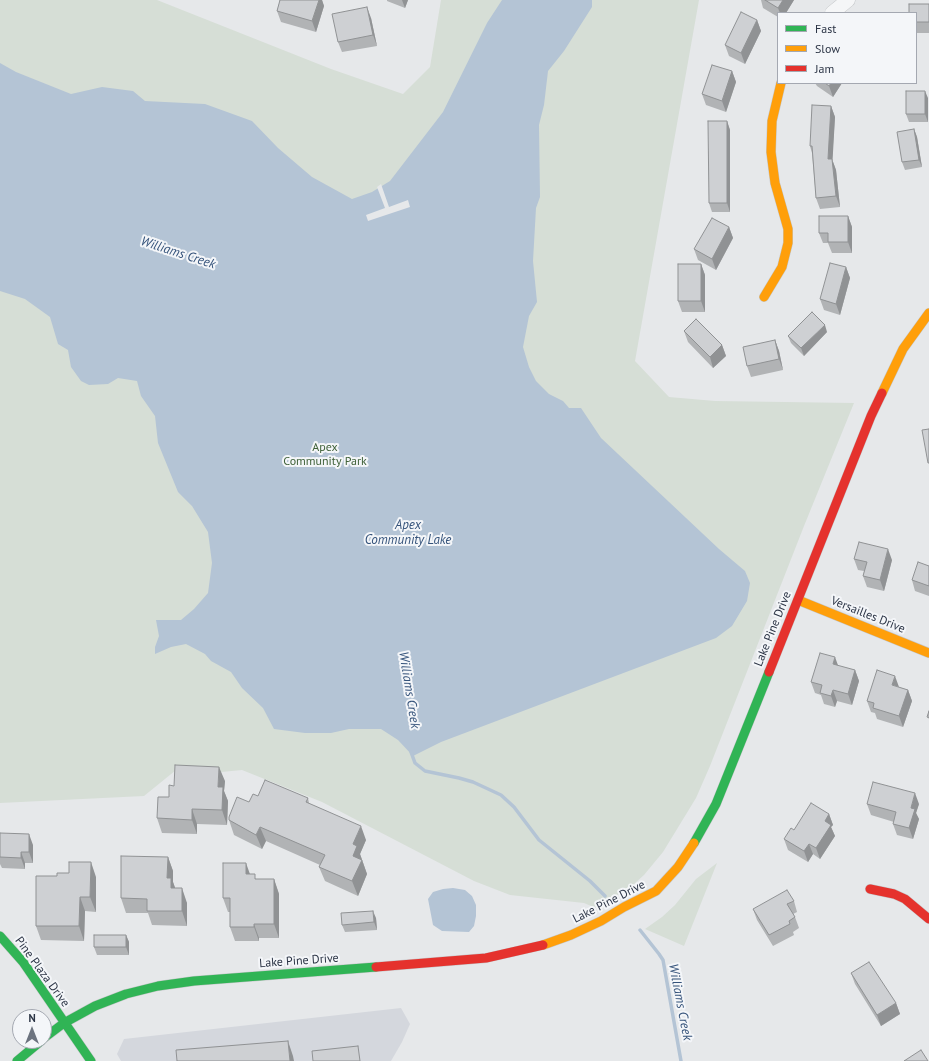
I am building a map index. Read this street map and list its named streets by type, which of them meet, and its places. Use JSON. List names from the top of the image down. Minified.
{"streets":{"main road":["Versailles Drive","Lake Pine Drive","Pine Plaza Drive"]},"crossings":[["Versailles Drive","Lake Pine Drive"],["Lake Pine Drive","Pine Plaza Drive"]],"water":["Williams Creek","Apex Community Lake"],"parks":["Apex Community Park"],"legend":["Fast","Slow","Jam"],"north":"top"}
